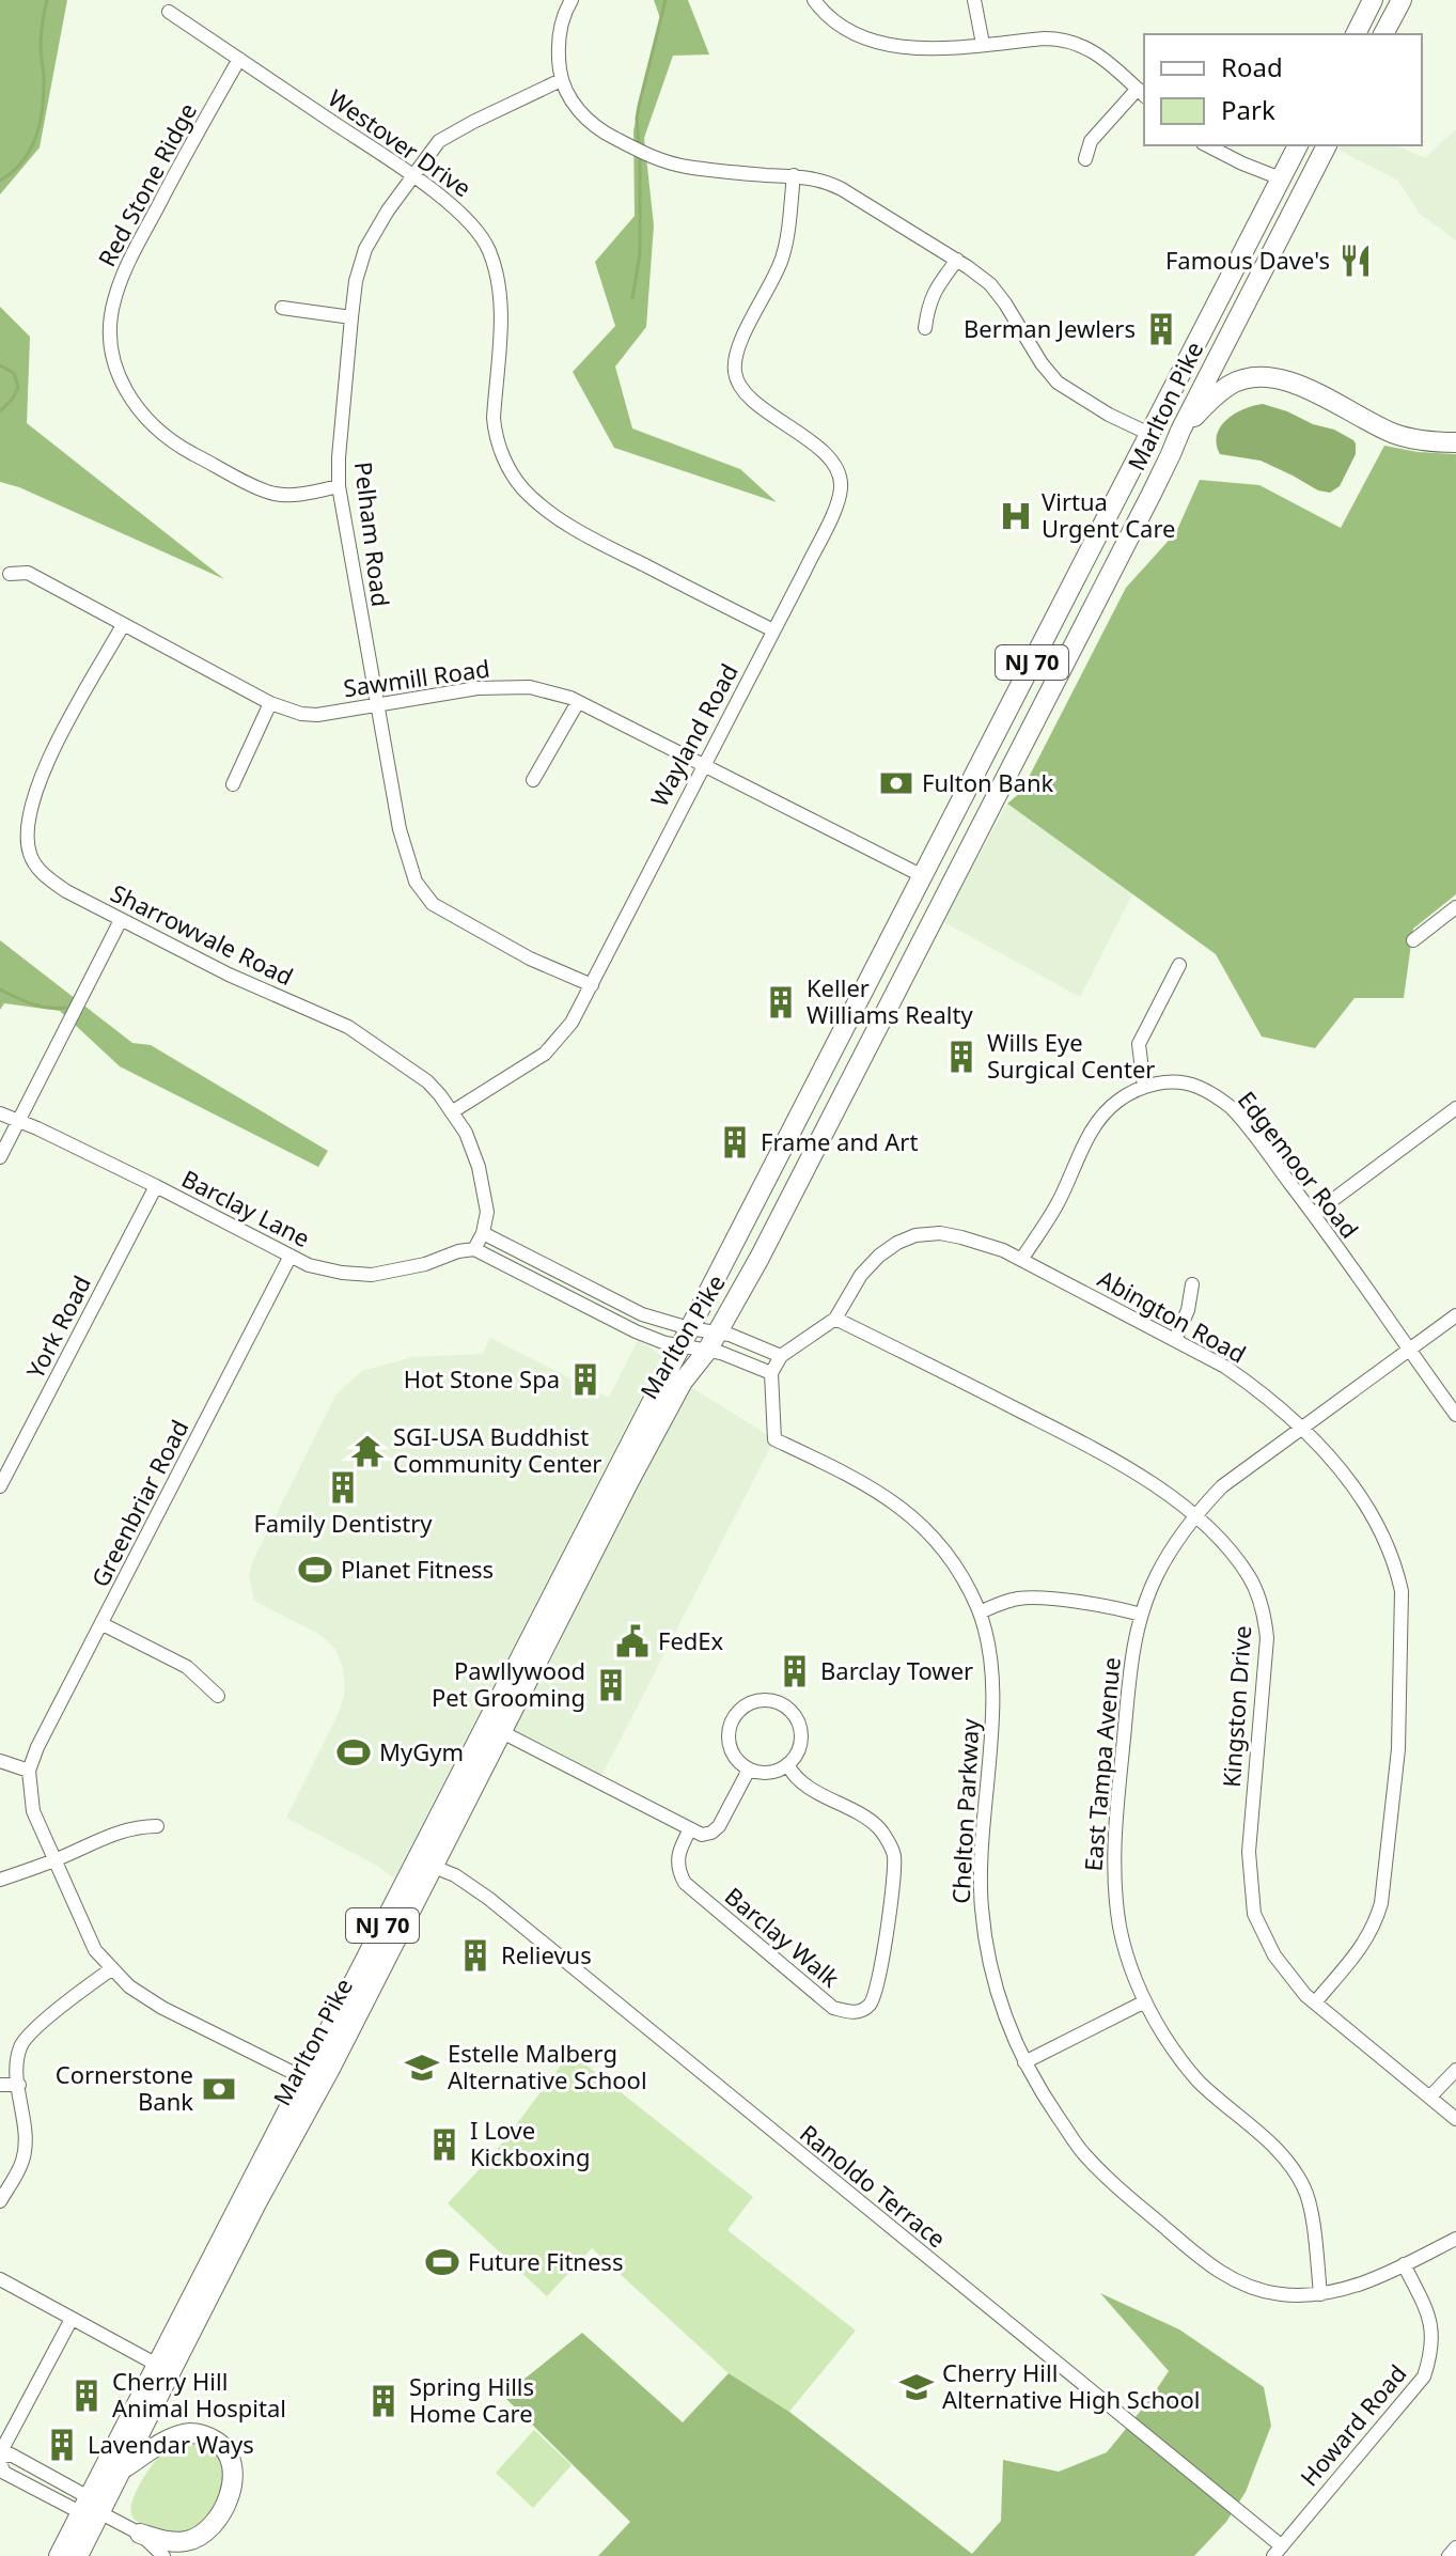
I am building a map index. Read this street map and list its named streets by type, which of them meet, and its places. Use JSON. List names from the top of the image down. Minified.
{"streets":{"highway":["Marlton Pike","NJ 70"],"street":["Westover Drive","Red Stone Ridge","Pelham Road","Sawmill Road","Wayland Road","Sharrowvale Road","Edgemoor Road","Barclay Lane","Abington Road","York Road","Greenbriar Road","Kingston Drive","East Tampa Avenue","Chelton Parkway","Barclay Walk","Ranoldo Terrace","Howard Road"]},"crossings":[["Westover Drive","Red Stone Ridge"],["Westover Drive","Pelham Road"],["Westover Drive","Wayland Road"],["Red Stone Ridge","Pelham Road"],["Marlton Pike","Sawmill Road"],["Marlton Pike","Ranoldo Terrace"],["Pelham Road","Sawmill Road"],["Pelham Road","Wayland Road"],["Sawmill Road","Wayland Road"],["Sawmill Road","Sharrowvale Road"],["Wayland Road","Sharrowvale Road"],["Sharrowvale Road","Barclay Lane"],["Edgemoor Road","Abington Road"],["Edgemoor Road","East Tampa Avenue"],["Barclay Lane","York Road"],["Barclay Lane","Greenbriar Road"],["Abington Road","Kingston Drive"],["Abington Road","East Tampa Avenue"],["Kingston Drive","East Tampa Avenue"],["East Tampa Avenue","Chelton Parkway"],["Chelton Parkway","Howard Road"],["Ranoldo Terrace","Howard Road"]],"places":{"restaurant":["Famous Dave's"],"building":["Berman Jewlers","Keller Williams Realty","Wills Eye Surgical Center","Frame and Art","Hot Stone Spa","Family Dentistry","Barclay Tower","Pawllywood Pet Grooming","Relievus","I Love Kickboxing","Cherry Hill Animal Hospital","Spring Hills Home Care","Lavendar Ways"],"hospital":["Virtua Urgent Care"],"bank":["Fulton Bank","Cornerstone Bank"],"temple":["SGI-USA Buddhist Community Center"],"sports":["Planet Fitness","MyGym","Future Fitness"],"public building":["FedEx"],"school or university":["Estelle Malberg Alternative School","Cherry Hill Alternative High School"]},"legend":["Road","Park"]}
